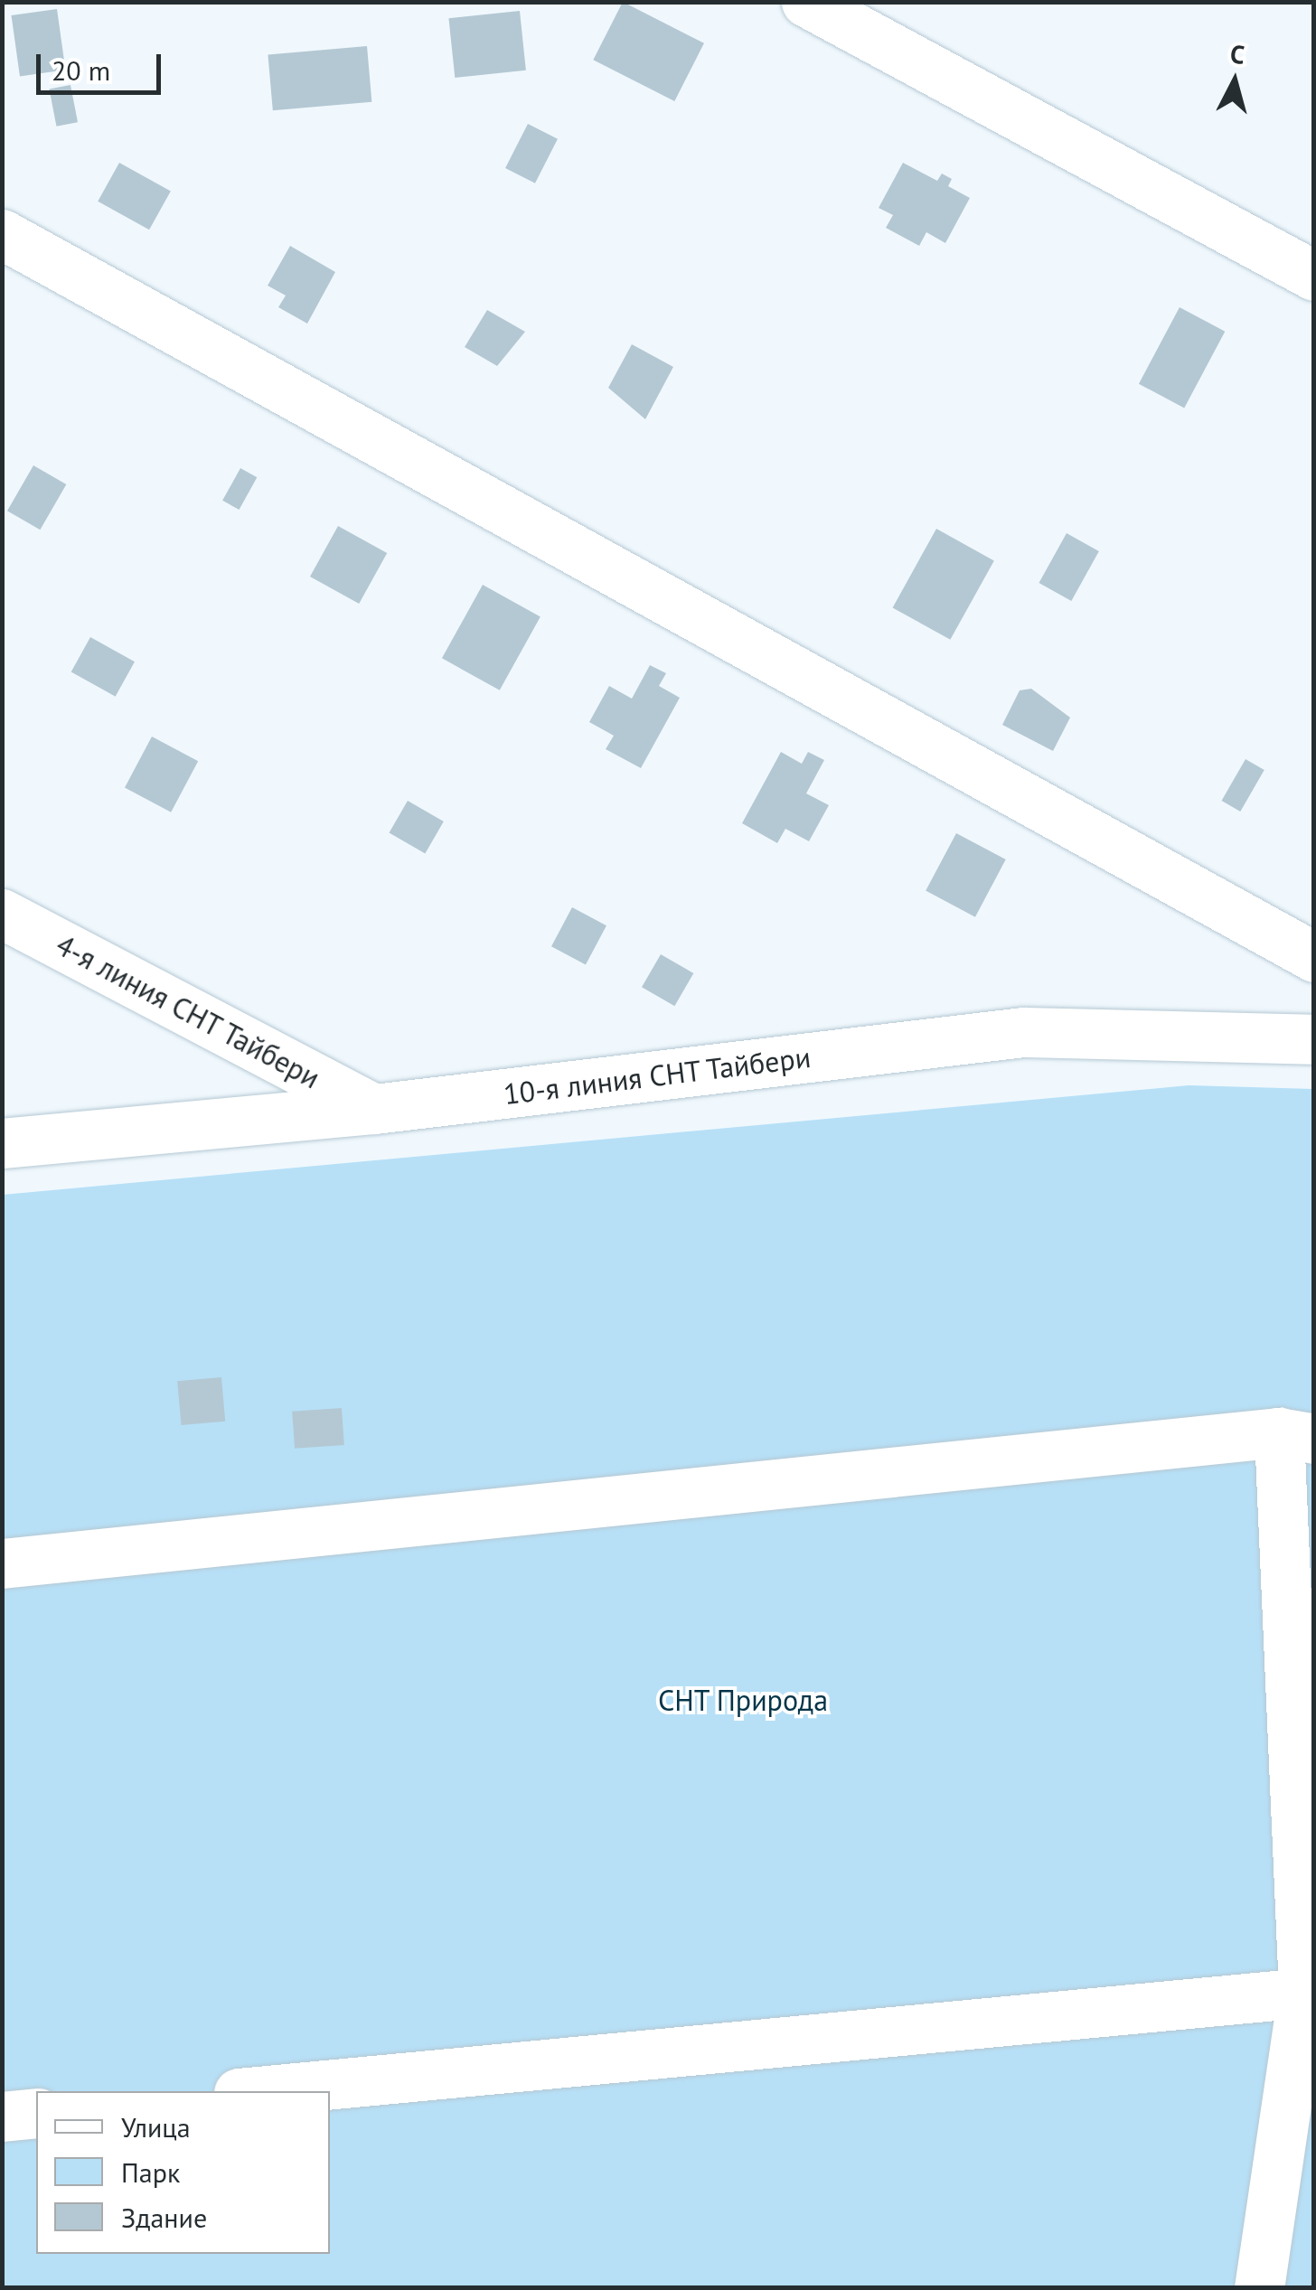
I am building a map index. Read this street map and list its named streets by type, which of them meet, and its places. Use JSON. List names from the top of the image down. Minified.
{"streets":{"street":["4-я линия СНТ Тайбери","10-я линия СНТ Тайбери"]},"crossings":[["4-я линия СНТ Тайбери","10-я линия СНТ Тайбери"]],"parks":["СНТ Природа"],"legend":["Улица","Парк","Здание"],"scale_bar":"20 m","north":"top"}
